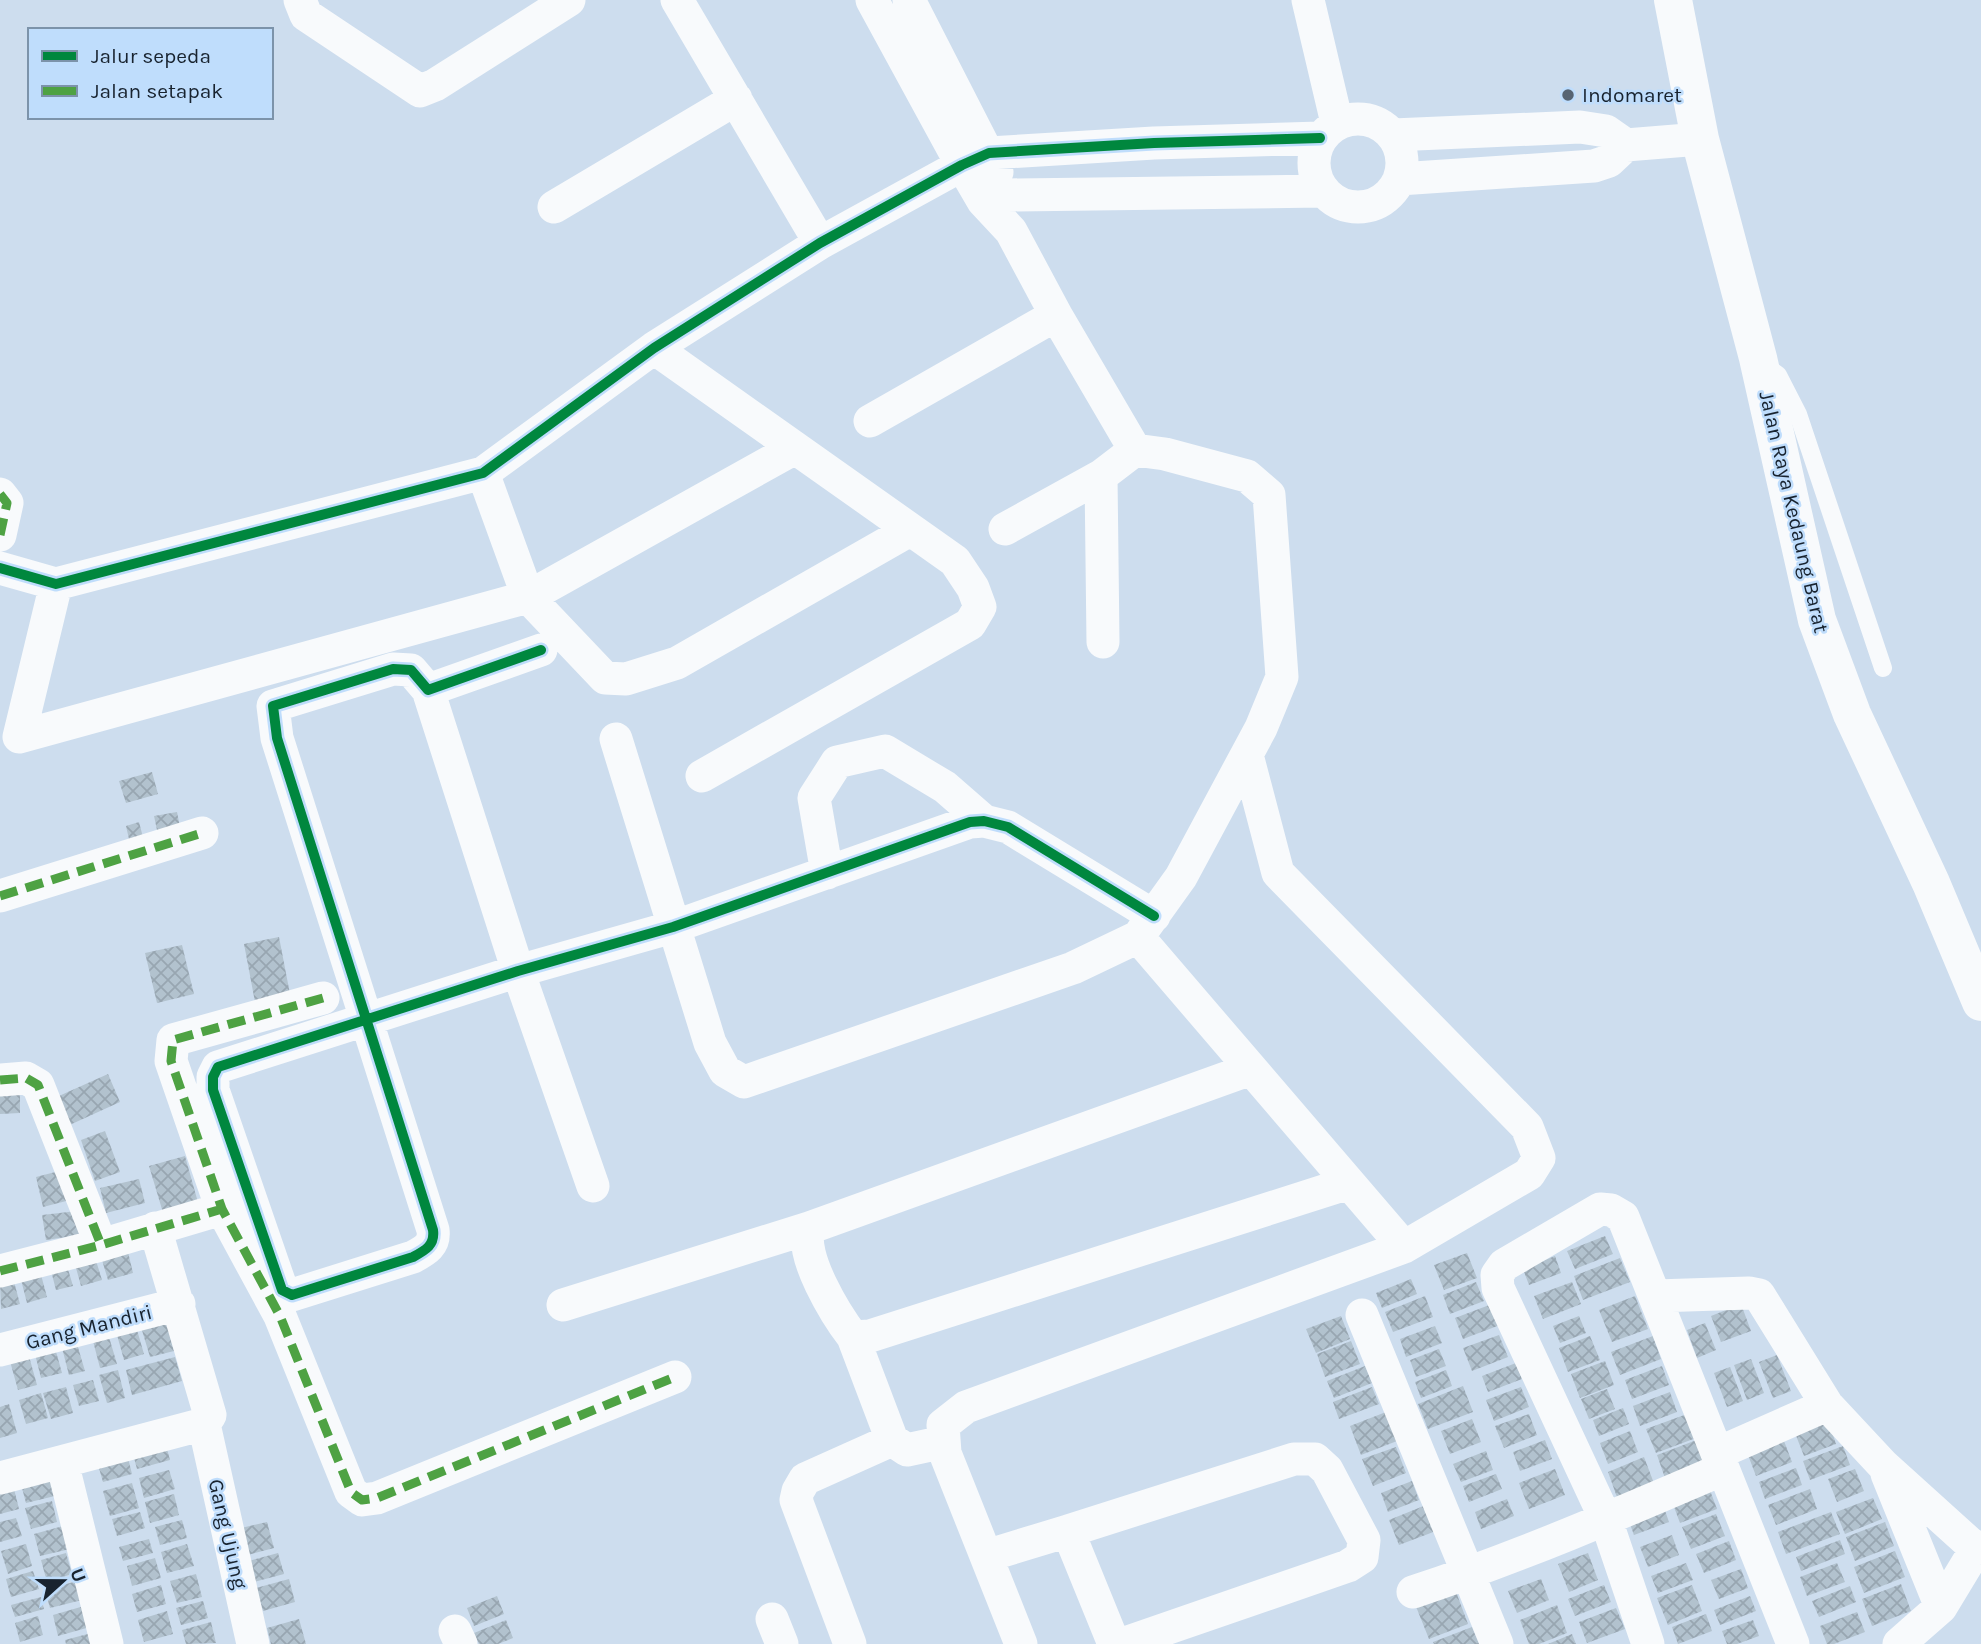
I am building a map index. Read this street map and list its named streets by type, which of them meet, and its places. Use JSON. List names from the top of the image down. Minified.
{"streets":{"street":["Jalan Raya Kedaung Barat","Gang Mandiri","Gang Ujung"]},"crossings":[["Gang Mandiri","Gang Ujung"]],"places":["Indomaret"],"legend":["Jalur sepeda","Jalan setapak"],"north":"right"}
